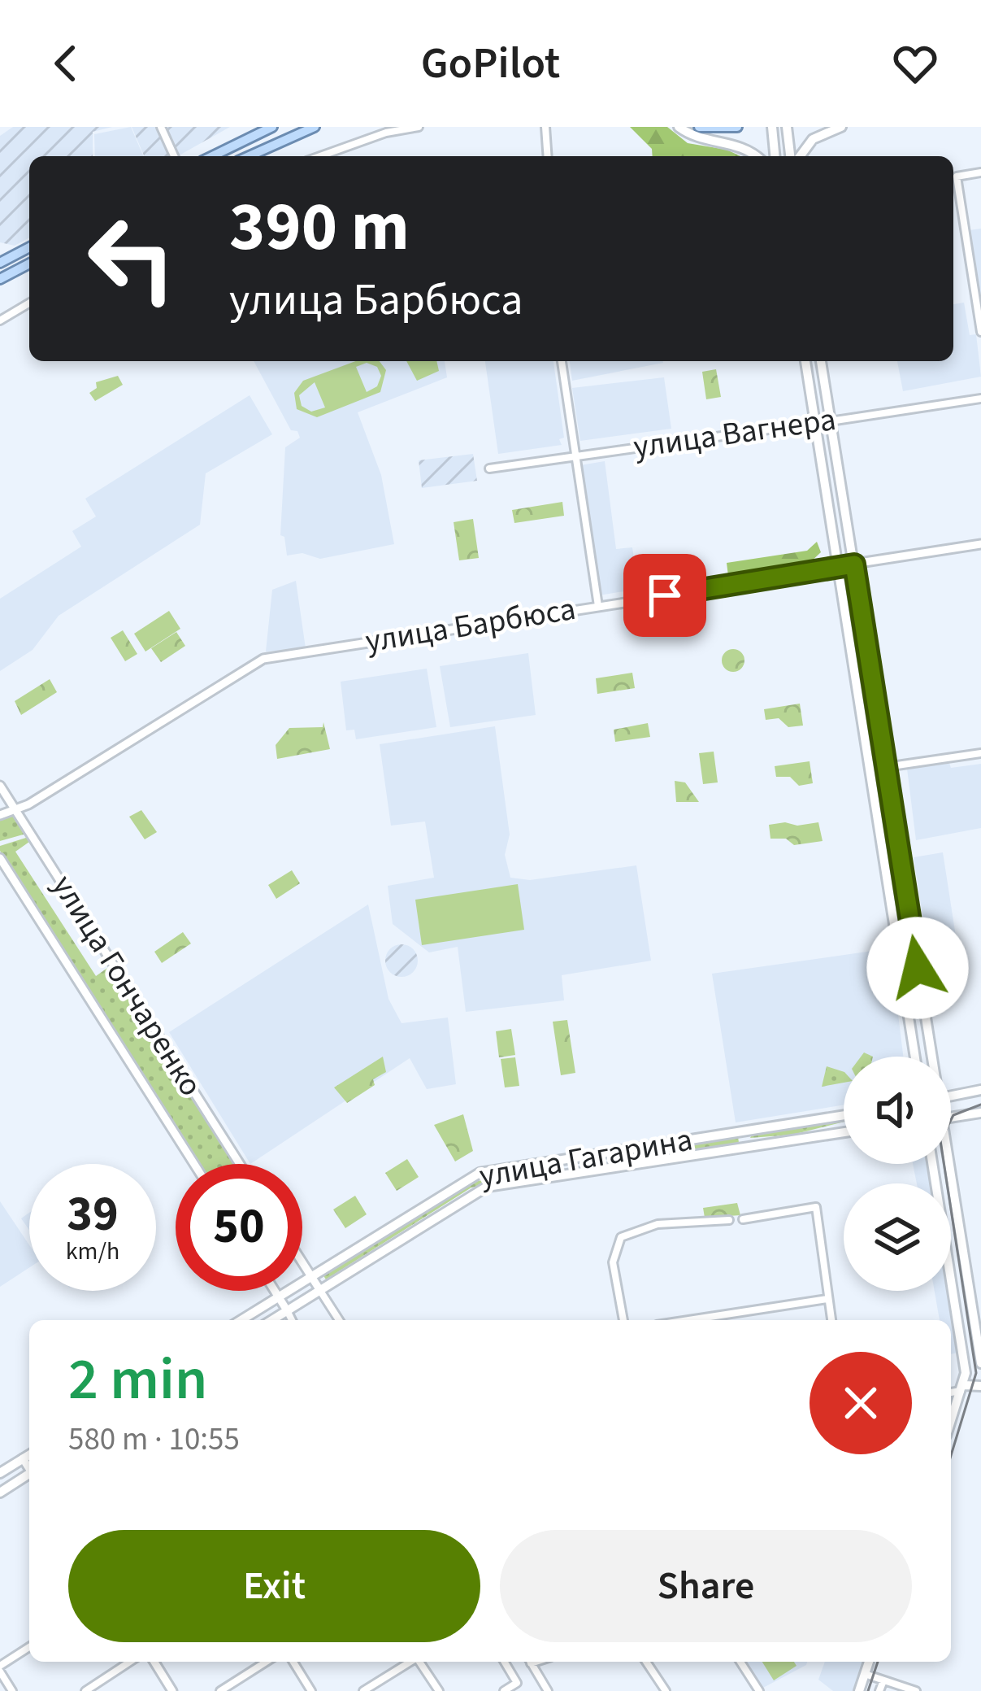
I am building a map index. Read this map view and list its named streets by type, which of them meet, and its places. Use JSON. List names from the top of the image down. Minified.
{"streets":{"main road":["улица Вагнера","улица Барбюса","улица Гагарина"],"street":["улица Гончаренко"]},"crossings":[["улица Барбюса","улица Гончаренко"]],"page":{"header":"GoPilot","turn":["390 m","улица Барбюса"],"speed":"39 km/h","limit":"50","heading":["2 min","580 m · 10:55"],"buttons":["Exit","Share"]}}
